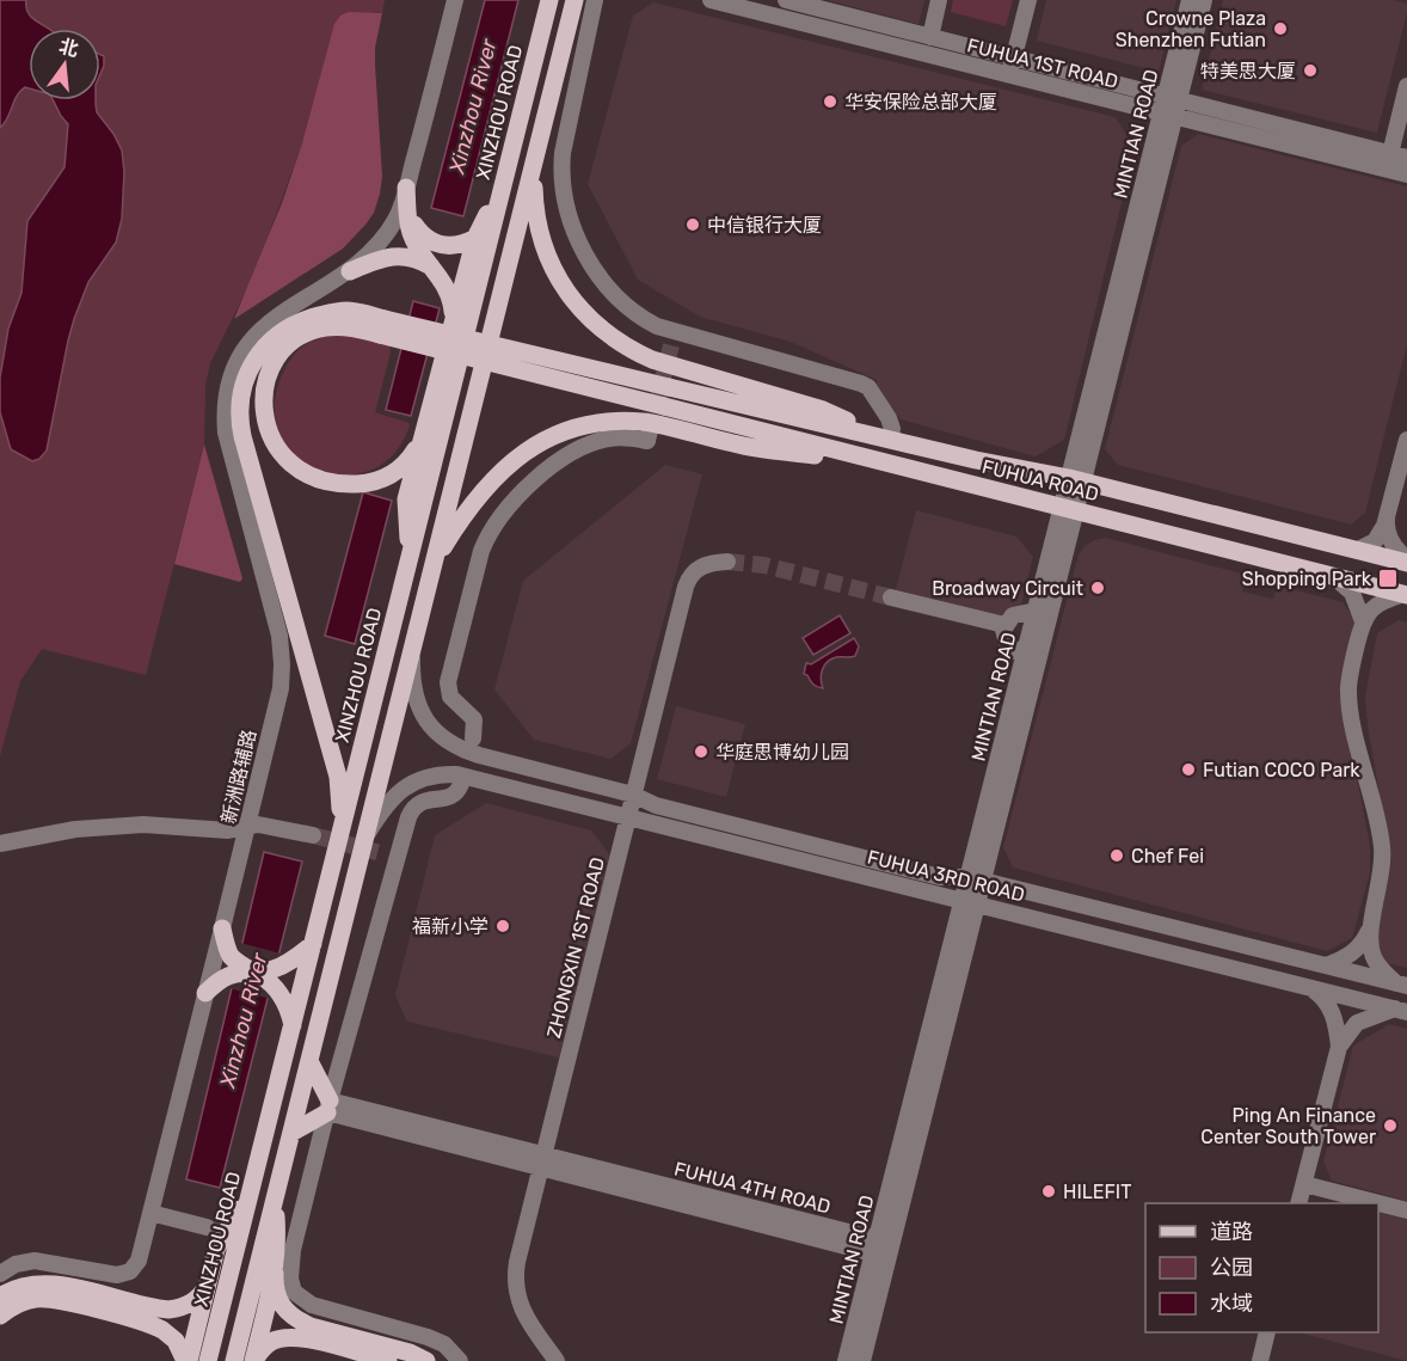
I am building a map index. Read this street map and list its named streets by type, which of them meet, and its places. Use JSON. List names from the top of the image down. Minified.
{"streets":{"main road":["XINZHOU ROAD","FUHUA ROAD"],"street":["FUHUA 1ST ROAD","MINTIAN ROAD","新洲路辅路","FUHUA 3RD ROAD","ZHONGXIN 1ST ROAD","FUHUA 4TH ROAD"]},"crossings":[["FUHUA 1ST ROAD","MINTIAN ROAD"],["MINTIAN ROAD","FUHUA ROAD"],["MINTIAN ROAD","FUHUA 3RD ROAD"],["MINTIAN ROAD","FUHUA 4TH ROAD"],["FUHUA 3RD ROAD","ZHONGXIN 1ST ROAD"],["ZHONGXIN 1ST ROAD","FUHUA 4TH ROAD"]],"water":["Xinzhou River"],"places":{"other":["Crowne Plaza Shenzhen Futian","特美思大厦","华安保险总部大厦","中信银行大厦","Broadway Circuit","华庭思博幼儿园","Futian COCO Park","Chef Fei","福新小学","Ping An Finance Center South Tower","HILEFIT"],"transit":["Shopping Park"]},"legend":["道路","公园","水域"],"north":"top"}
